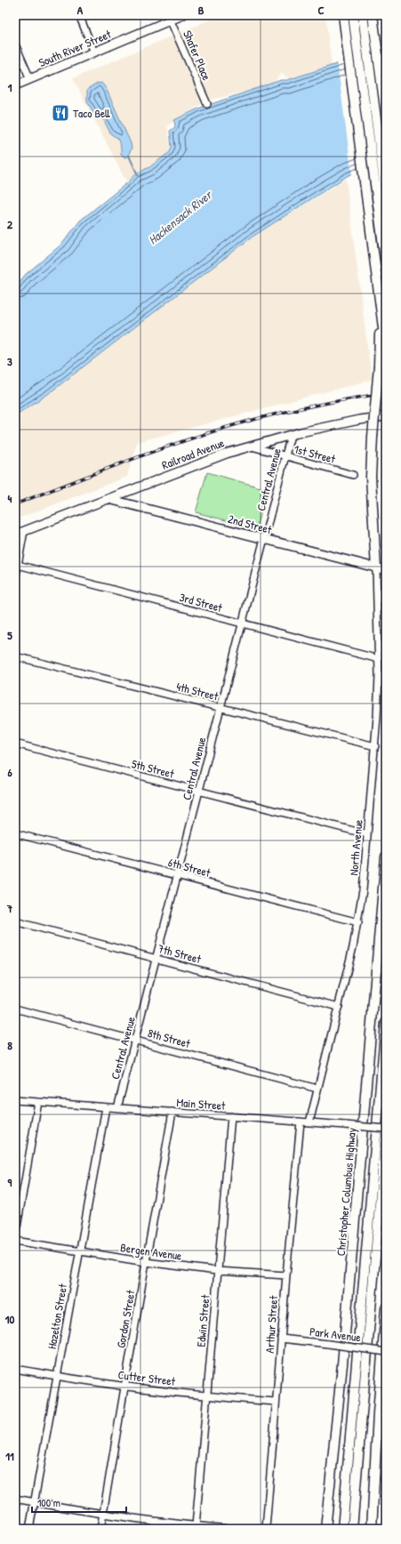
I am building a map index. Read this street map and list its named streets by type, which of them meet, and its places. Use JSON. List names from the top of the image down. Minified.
{"streets":{"highway":["Christopher Columbus Highway"],"main road":["South River Street","Railroad Avenue","2nd Street"],"street":["Shafer Place","1st Street","Central Avenue","3rd Street","4th Street","5th Street","North Avenue","6th Street","7th Street","8th Street","Main Street","Bergen Avenue","Hazelton Street","Gordon Street","Edwin Street","Arthur Street","Park Avenue","Cutter Street"]},"crossings":[["South River Street","Shafer Place"],["Railroad Avenue","1st Street"],["Railroad Avenue","Central Avenue"],["Railroad Avenue","2nd Street"],["1st Street","Central Avenue"],["Central Avenue","2nd Street"],["Central Avenue","3rd Street"],["Central Avenue","4th Street"],["Central Avenue","5th Street"],["Central Avenue","6th Street"],["Central Avenue","7th Street"],["Central Avenue","8th Street"],["Central Avenue","Main Street"],["2nd Street","North Avenue"],["3rd Street","North Avenue"],["4th Street","North Avenue"],["5th Street","North Avenue"],["North Avenue","6th Street"],["North Avenue","7th Street"],["North Avenue","8th Street"],["North Avenue","Main Street"],["Main Street","Hazelton Street"],["Main Street","Gordon Street"],["Main Street","Edwin Street"],["Main Street","Arthur Street"],["Bergen Avenue","Hazelton Street"],["Bergen Avenue","Gordon Street"],["Bergen Avenue","Edwin Street"],["Bergen Avenue","Arthur Street"],["Hazelton Street","Cutter Street"],["Gordon Street","Cutter Street"],["Edwin Street","Cutter Street"],["Arthur Street","Park Avenue"],["Arthur Street","Cutter Street"]],"water":["Hackensack River"],"places":{"restaurant":["Taco Bell"]},"scale_bar":"100 m","grid":{"columns":["A","B","C"],"rows":["1","2","3","4","5","6","7","8","9","10","11"]}}
